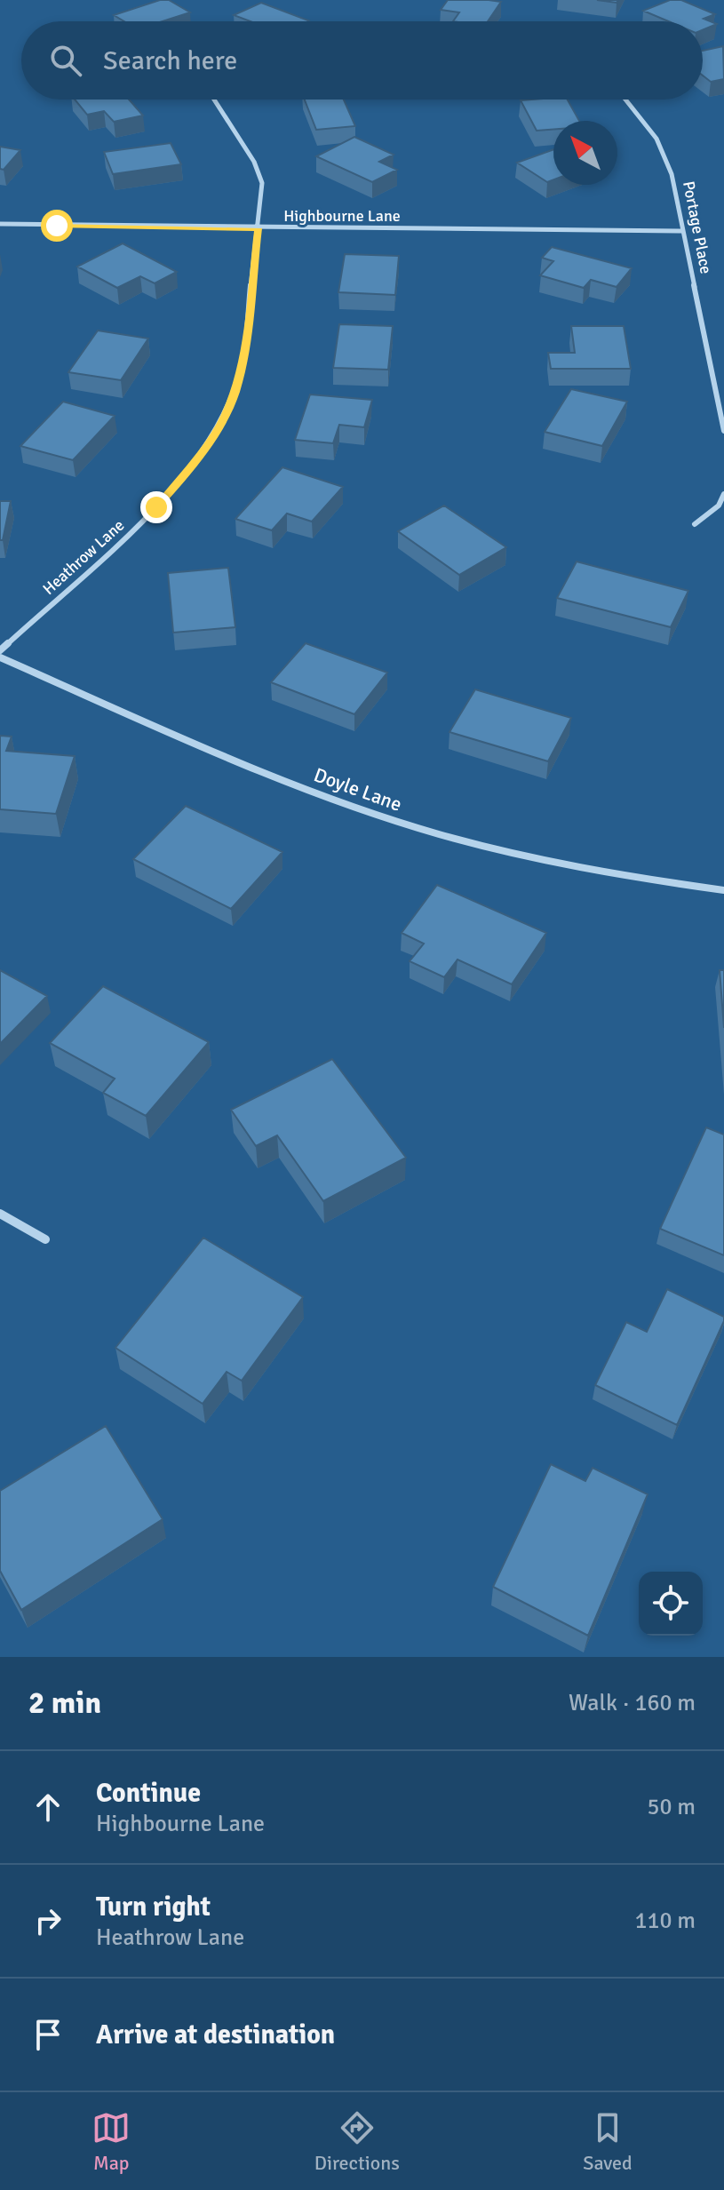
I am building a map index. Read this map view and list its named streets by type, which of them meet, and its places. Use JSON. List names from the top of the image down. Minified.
{"streets":{"street":["Highbourne Lane","Portage Place","Heathrow Lane","Doyle Lane"]},"crossings":[["Highbourne Lane","Portage Place"],["Highbourne Lane","Heathrow Lane"]],"north":"top left","page":{"search":"Search here","heading":["2 min","Walk · 160 m"],"list":[["Continue","Highbourne Lane","50 m"],["Turn right","Heathrow Lane","110 m"],"Arrive at destination"],"nav":["Map","Directions","Saved"]}}
